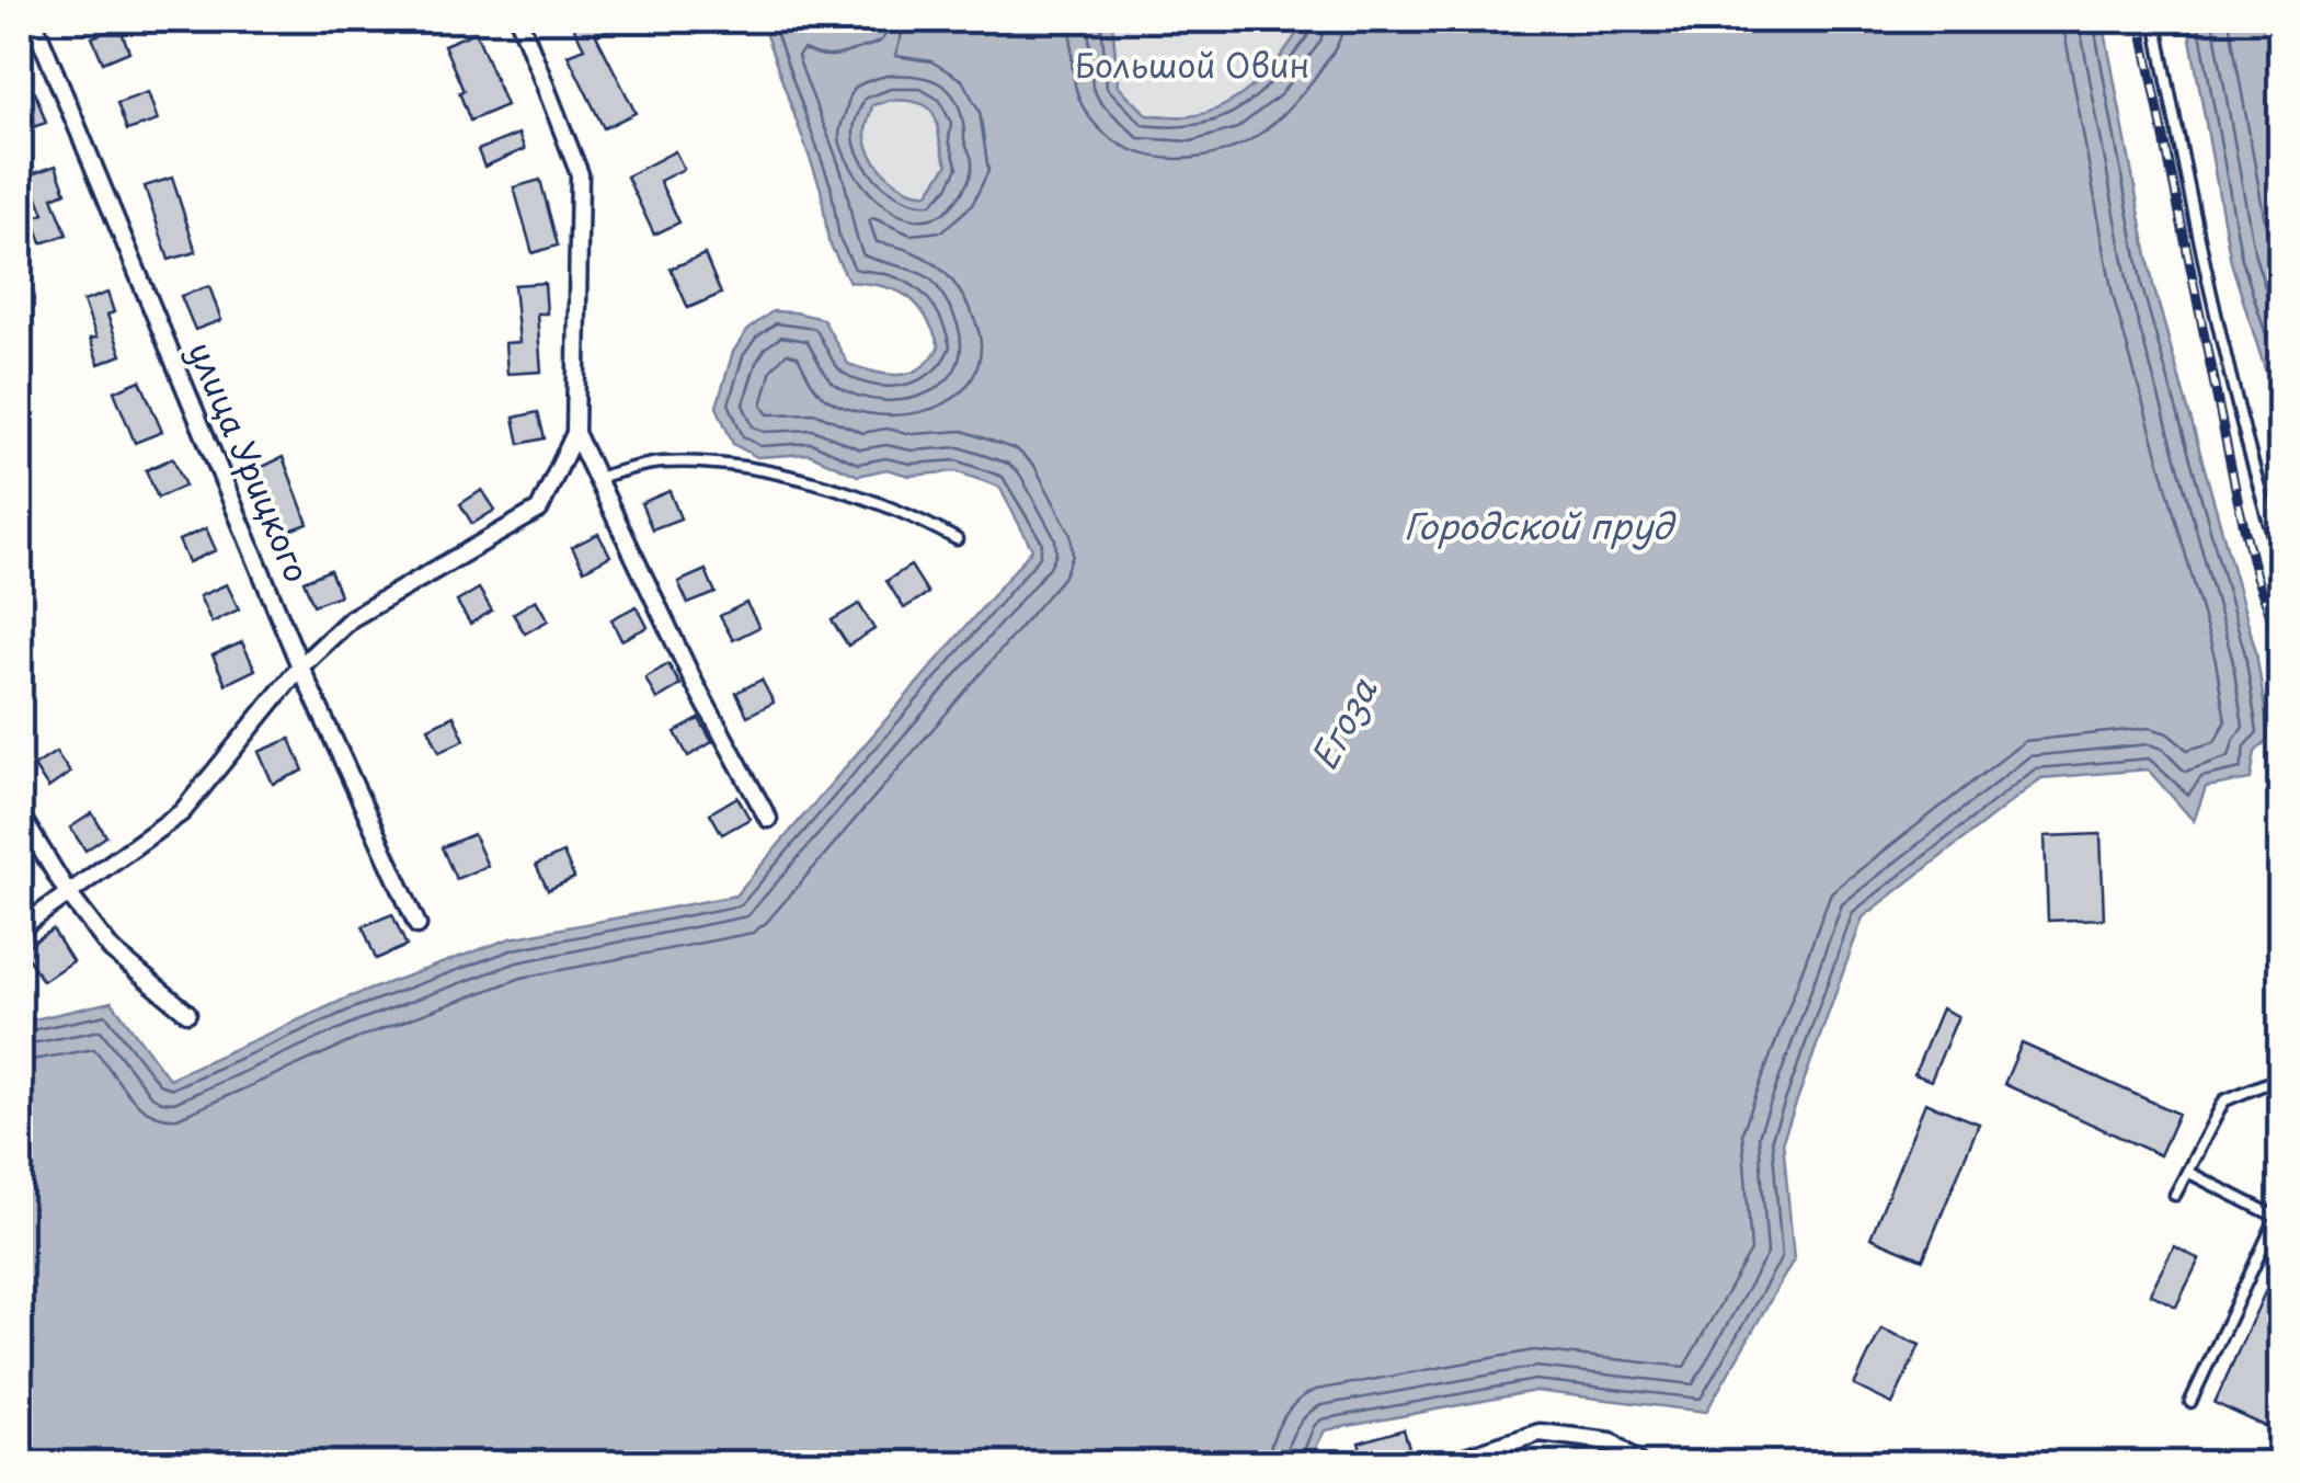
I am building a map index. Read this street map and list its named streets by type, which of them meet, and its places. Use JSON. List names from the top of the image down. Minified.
{"streets":{"street":["улица Урицкого"]},"water":["Городской пруд","Егоза"],"parks":["Большой Овин"]}
